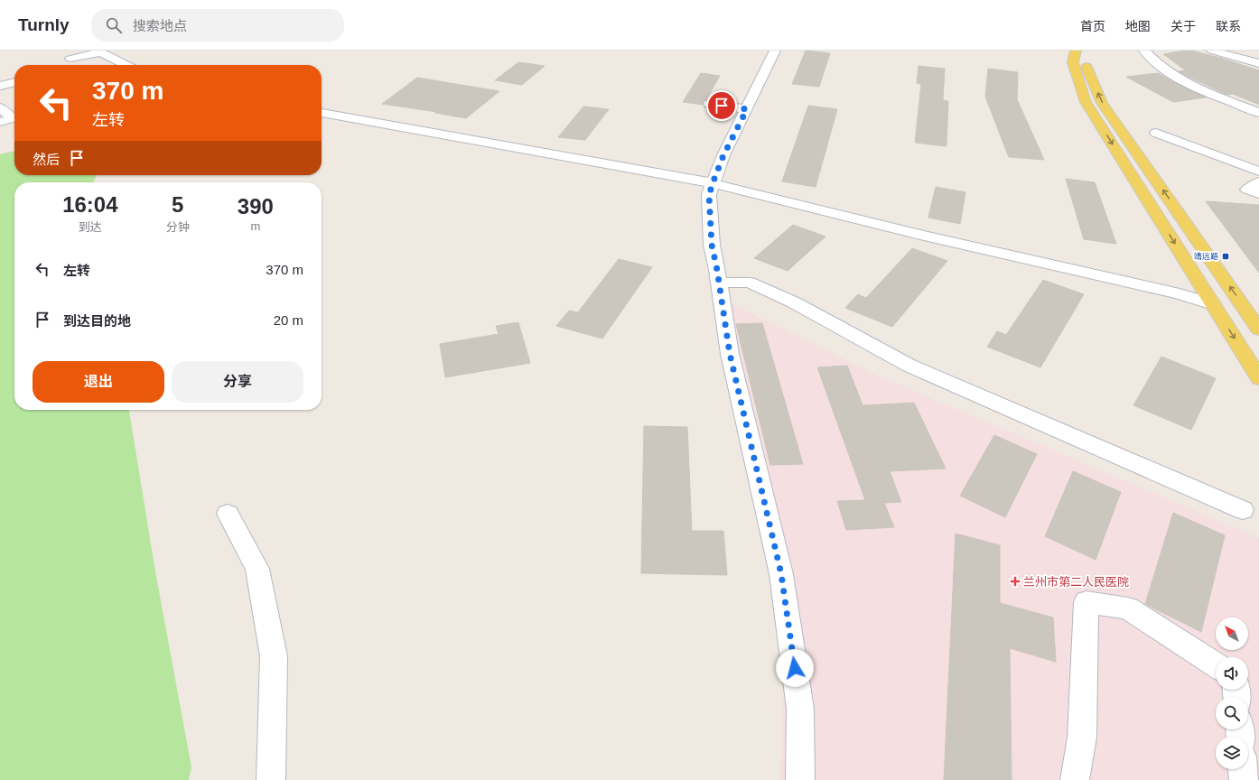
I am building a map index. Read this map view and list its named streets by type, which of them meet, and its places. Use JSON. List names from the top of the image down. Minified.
{"places":{"transit":["靖远路"],"health":["兰州市第二人民医院"]},"north":"top left","page":{"header":"Turnly","search":"搜索地点","nav":["首页","地图","关于","联系"],"turn":["370 m","左转"],"then":"然后","eta":["16:04","到达","5","分钟","390","m"],"list":[{"name":"左转","value":"370 m"},{"name":"到达目的地","value":"20 m"}],"buttons":["退出","分享"]}}
